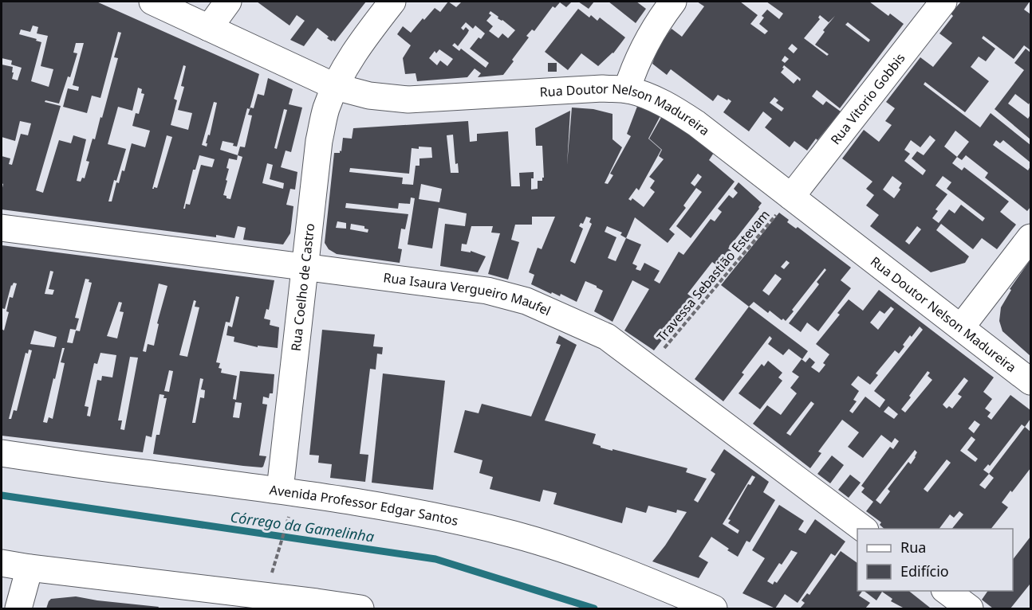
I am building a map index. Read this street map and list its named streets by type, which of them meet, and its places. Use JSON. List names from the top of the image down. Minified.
{"streets":{"street":["Rua Vitorio Gobbis","Rua Doutor Nelson Madureira","Rua Coelho de Castro","Rua Isaura Vergueiro Maufel","Avenida Professor Edgar Santos"],"path":["Travessa Sebastião Estevam"]},"crossings":[["Rua Vitorio Gobbis","Rua Doutor Nelson Madureira"],["Rua Vitorio Gobbis","Travessa Sebastião Estevam"],["Rua Doutor Nelson Madureira","Travessa Sebastião Estevam"],["Rua Doutor Nelson Madureira","Rua Coelho de Castro"],["Travessa Sebastião Estevam","Rua Isaura Vergueiro Maufel"],["Rua Coelho de Castro","Rua Isaura Vergueiro Maufel"],["Rua Coelho de Castro","Avenida Professor Edgar Santos"]],"water":["Córrego da Gamelinha"],"legend":["Rua","Edifício"]}
